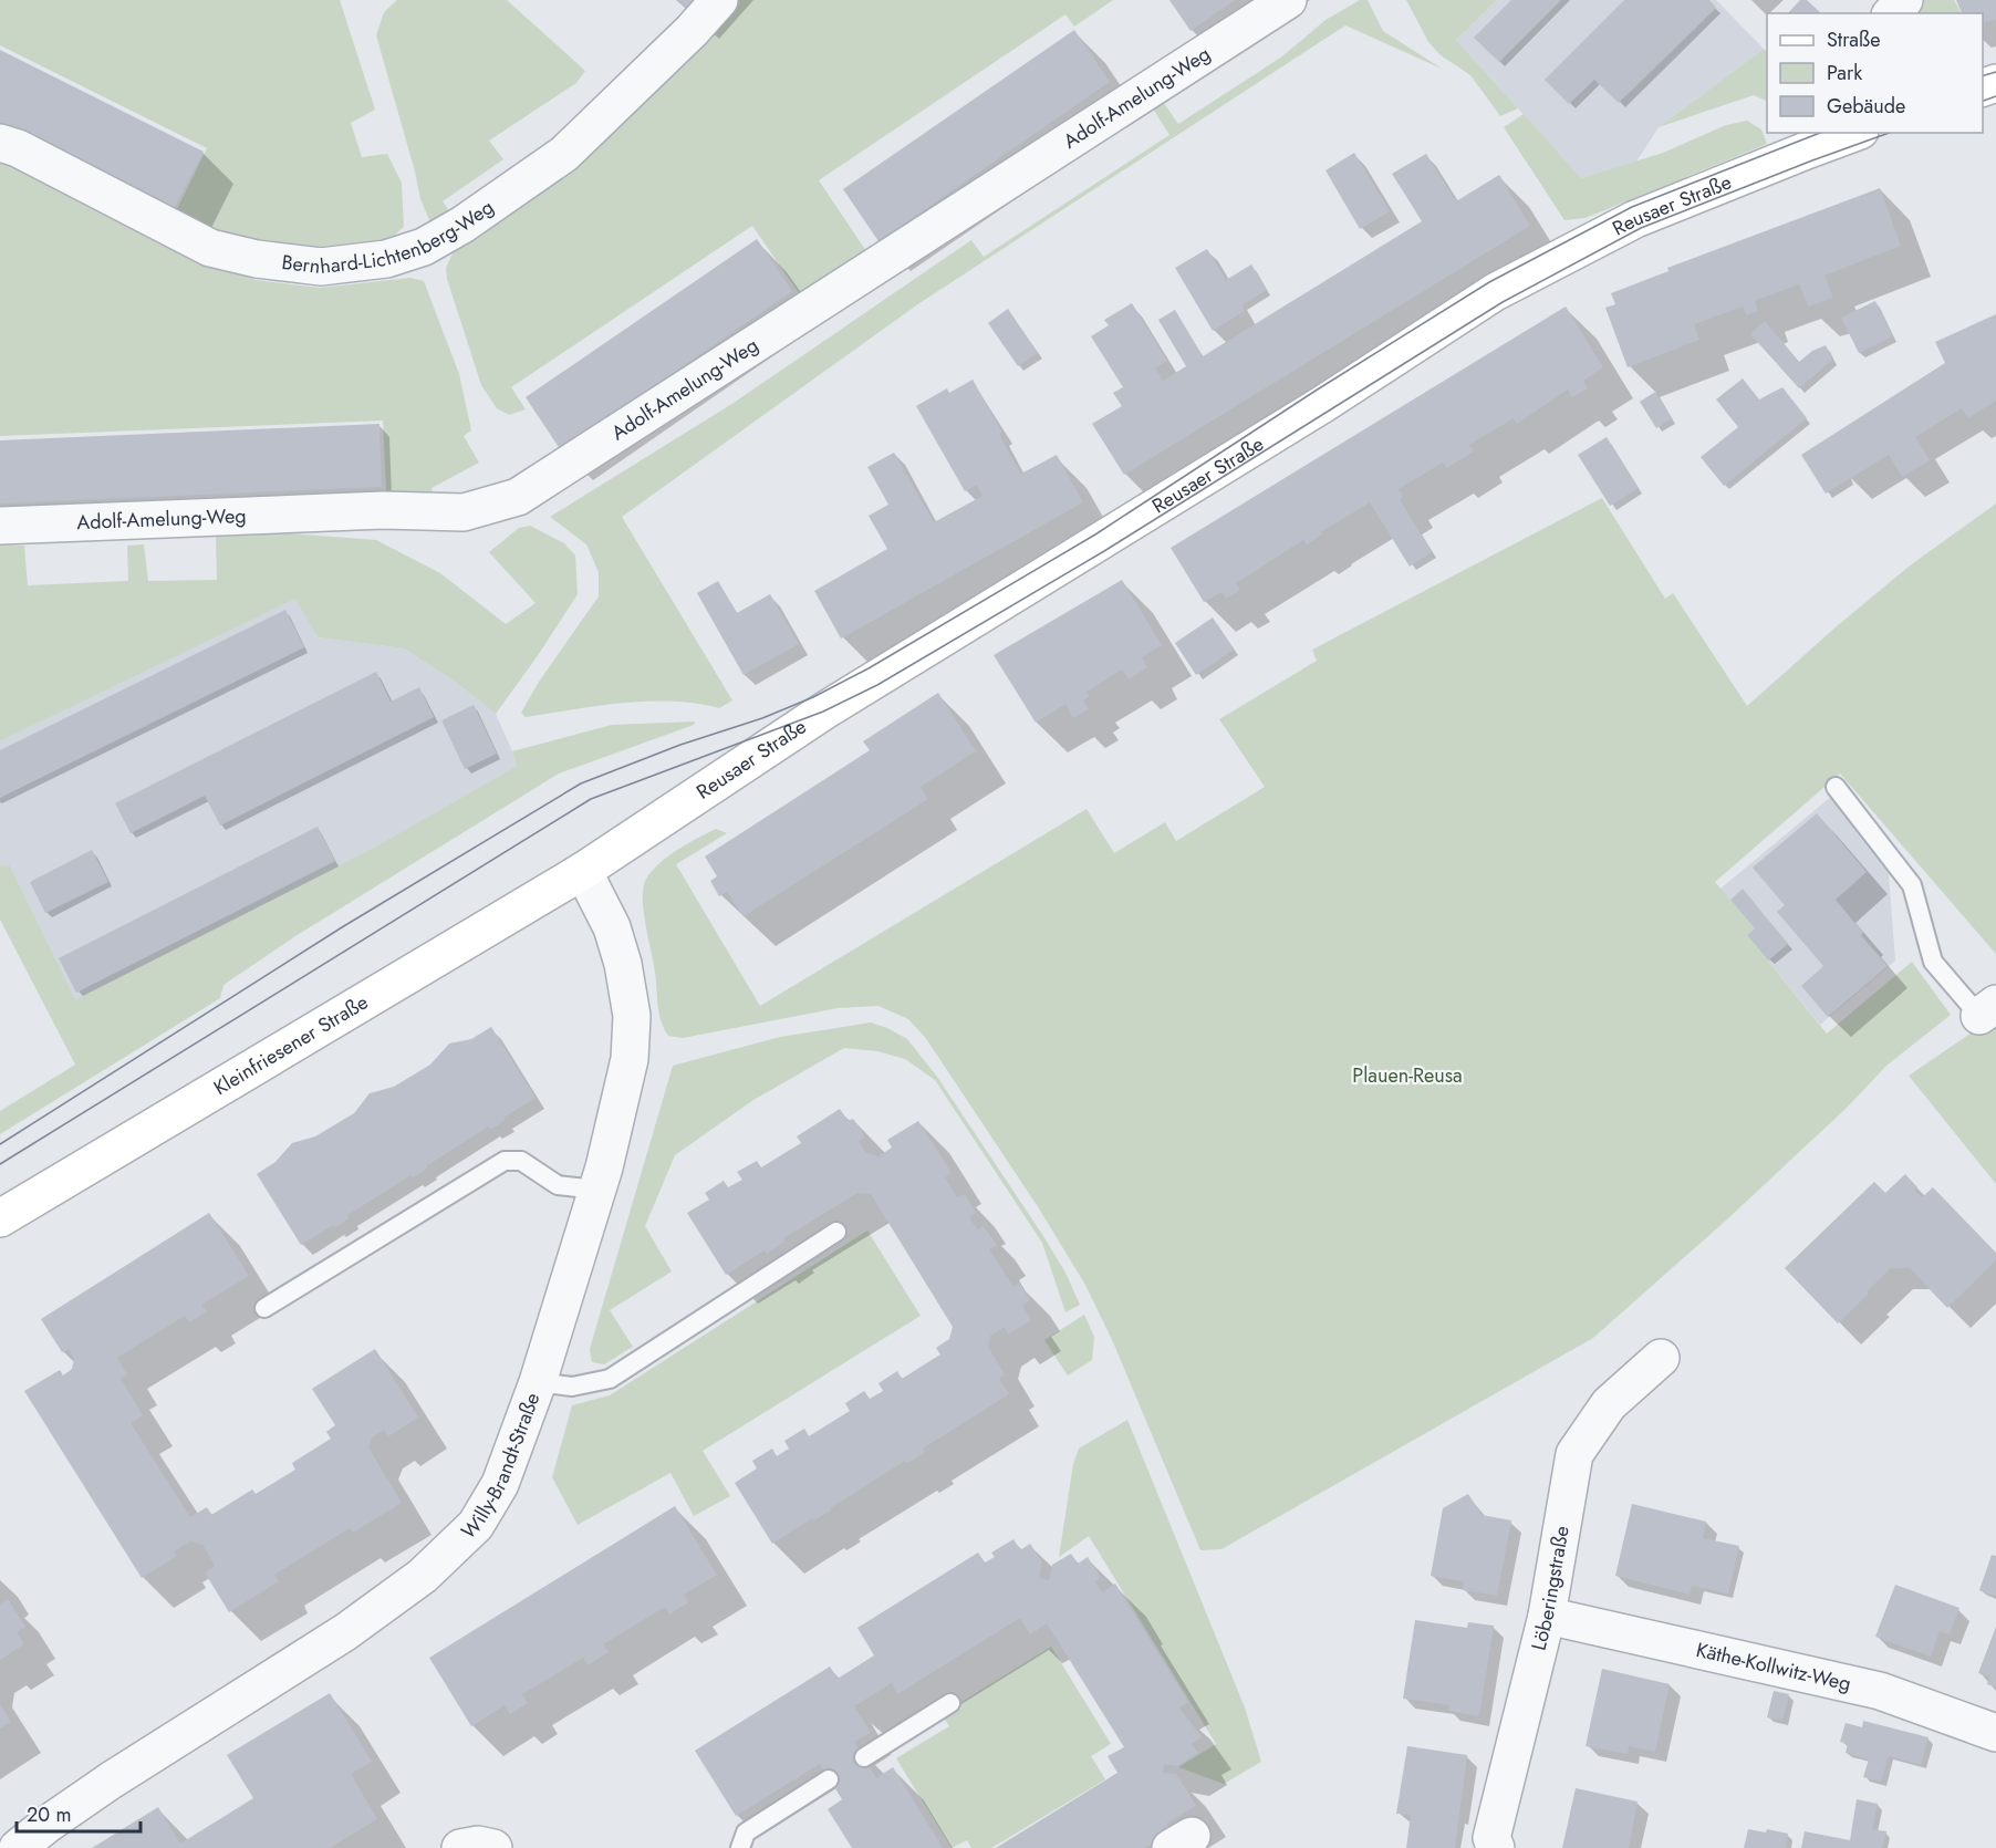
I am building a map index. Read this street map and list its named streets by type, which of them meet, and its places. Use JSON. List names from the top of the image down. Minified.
{"streets":{"street":["Adolf-Amelung-Weg","Reusaer Straße","Bernhard-Lichtenberg-Weg","Kleinfriesener Straße","Willy-Brandt-Straße","Löberingstraße","Käthe-Kollwitz-Weg"]},"crossings":[["Reusaer Straße","Kleinfriesener Straße"],["Reusaer Straße","Willy-Brandt-Straße"],["Kleinfriesener Straße","Willy-Brandt-Straße"],["Löberingstraße","Käthe-Kollwitz-Weg"]],"parks":["Plauen-Reusa"],"legend":["Straße","Park","Gebäude"],"scale_bar":"20 m"}
